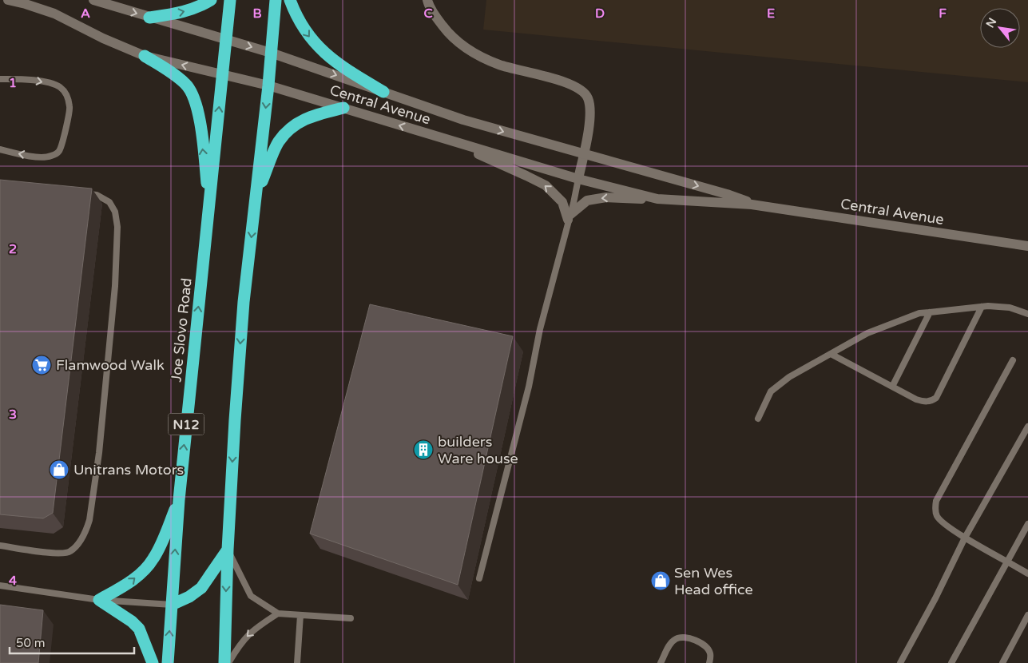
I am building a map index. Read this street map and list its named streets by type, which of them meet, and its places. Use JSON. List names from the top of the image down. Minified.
{"streets":{"highway":["Joe Slovo Road","N12"],"street":["Central Avenue"]},"crossings":[["Central Avenue","Joe Slovo Road"]],"places":{"supermarket":["Flamwood Walk"],"building":["builders Ware house"],"shop":["Unitrans Motors","Sen Wes Head office"]},"scale_bar":"50 m","north":"top left","grid":{"columns":["A","B","C","D","E","F"],"rows":["1","2","3","4"]}}
